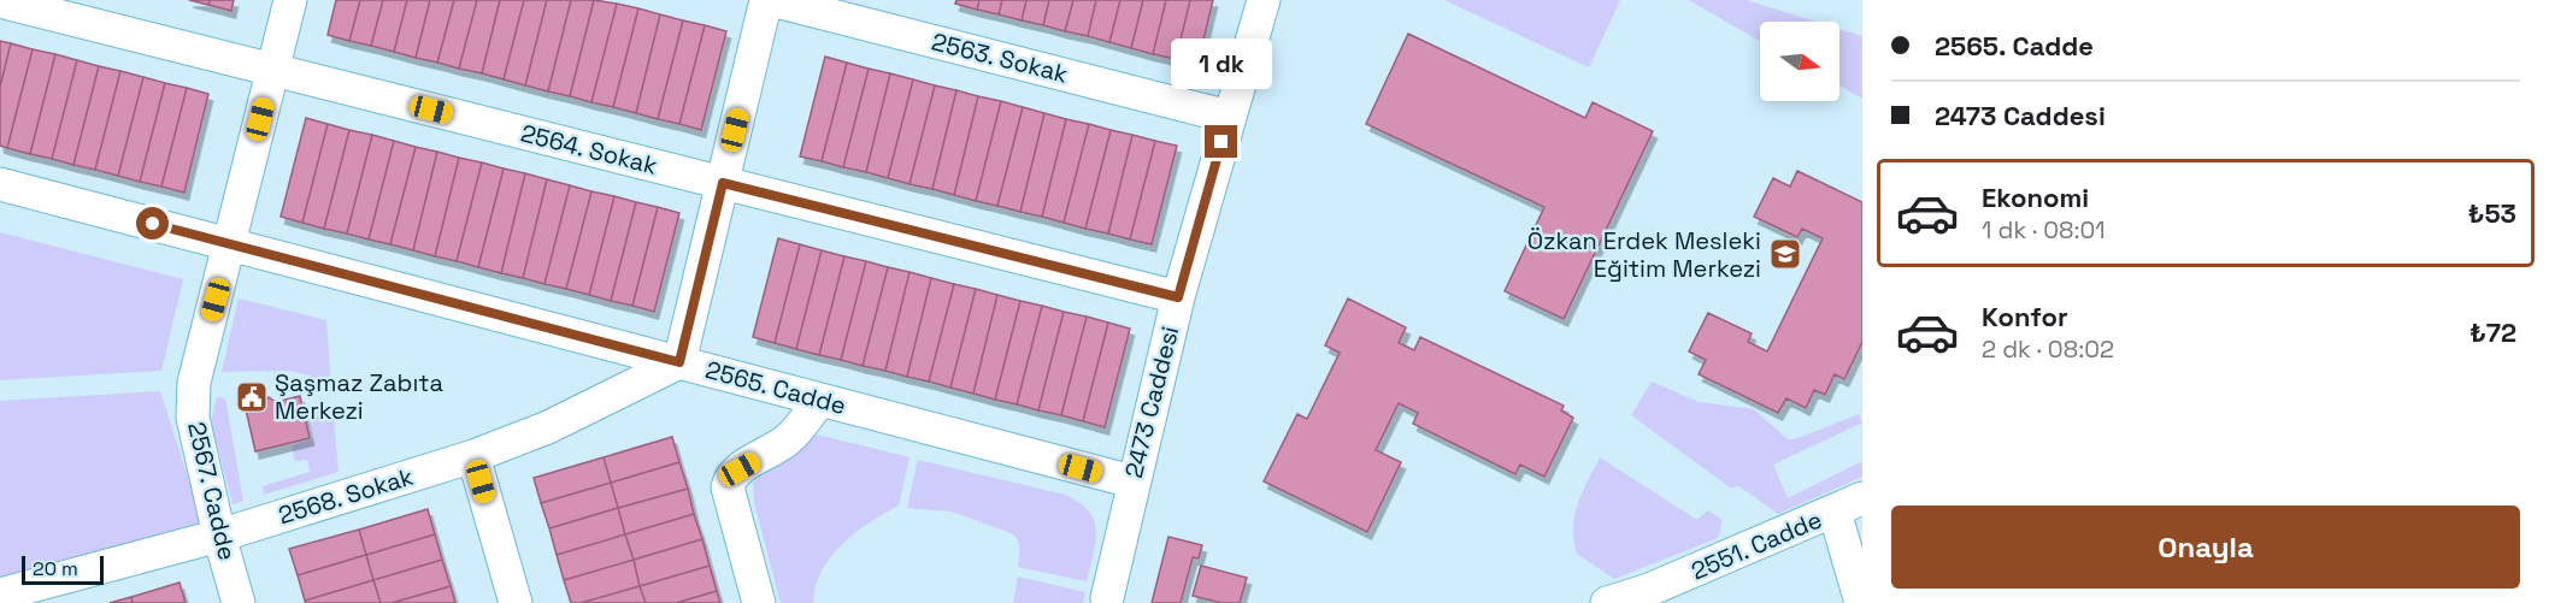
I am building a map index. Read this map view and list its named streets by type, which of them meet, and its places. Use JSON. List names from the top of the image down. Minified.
{"streets":{"street":["2563. Sokak","2564. Sokak","2565. Cadde","2473 Caddesi","2567. Cadde","2568. Sokak","2551. Cadde"]},"crossings":[["2563. Sokak","2473 Caddesi"],["2564. Sokak","2473 Caddesi"],["2564. Sokak","2567. Cadde"],["2565. Cadde","2473 Caddesi"],["2565. Cadde","2567. Cadde"],["2565. Cadde","2568. Sokak"],["2567. Cadde","2568. Sokak"]],"places":{"school or university":["Özkan Erdek Mesleki Eğitim Merkezi"],"public building":["Şaşmaz Zabıta Merkezi"]},"scale_bar":"20 m","north":"right","page":{"banner":["2565. Cadde","2473 Caddesi"],"bubble":"1 dk","list":[{"name":"Ekonomi","note":"1 dk · 08:01","value":"₺53"},{"name":"Konfor","note":"2 dk · 08:02","value":"₺72"}],"buttons":"Onayla","scale":"20 m"}}
